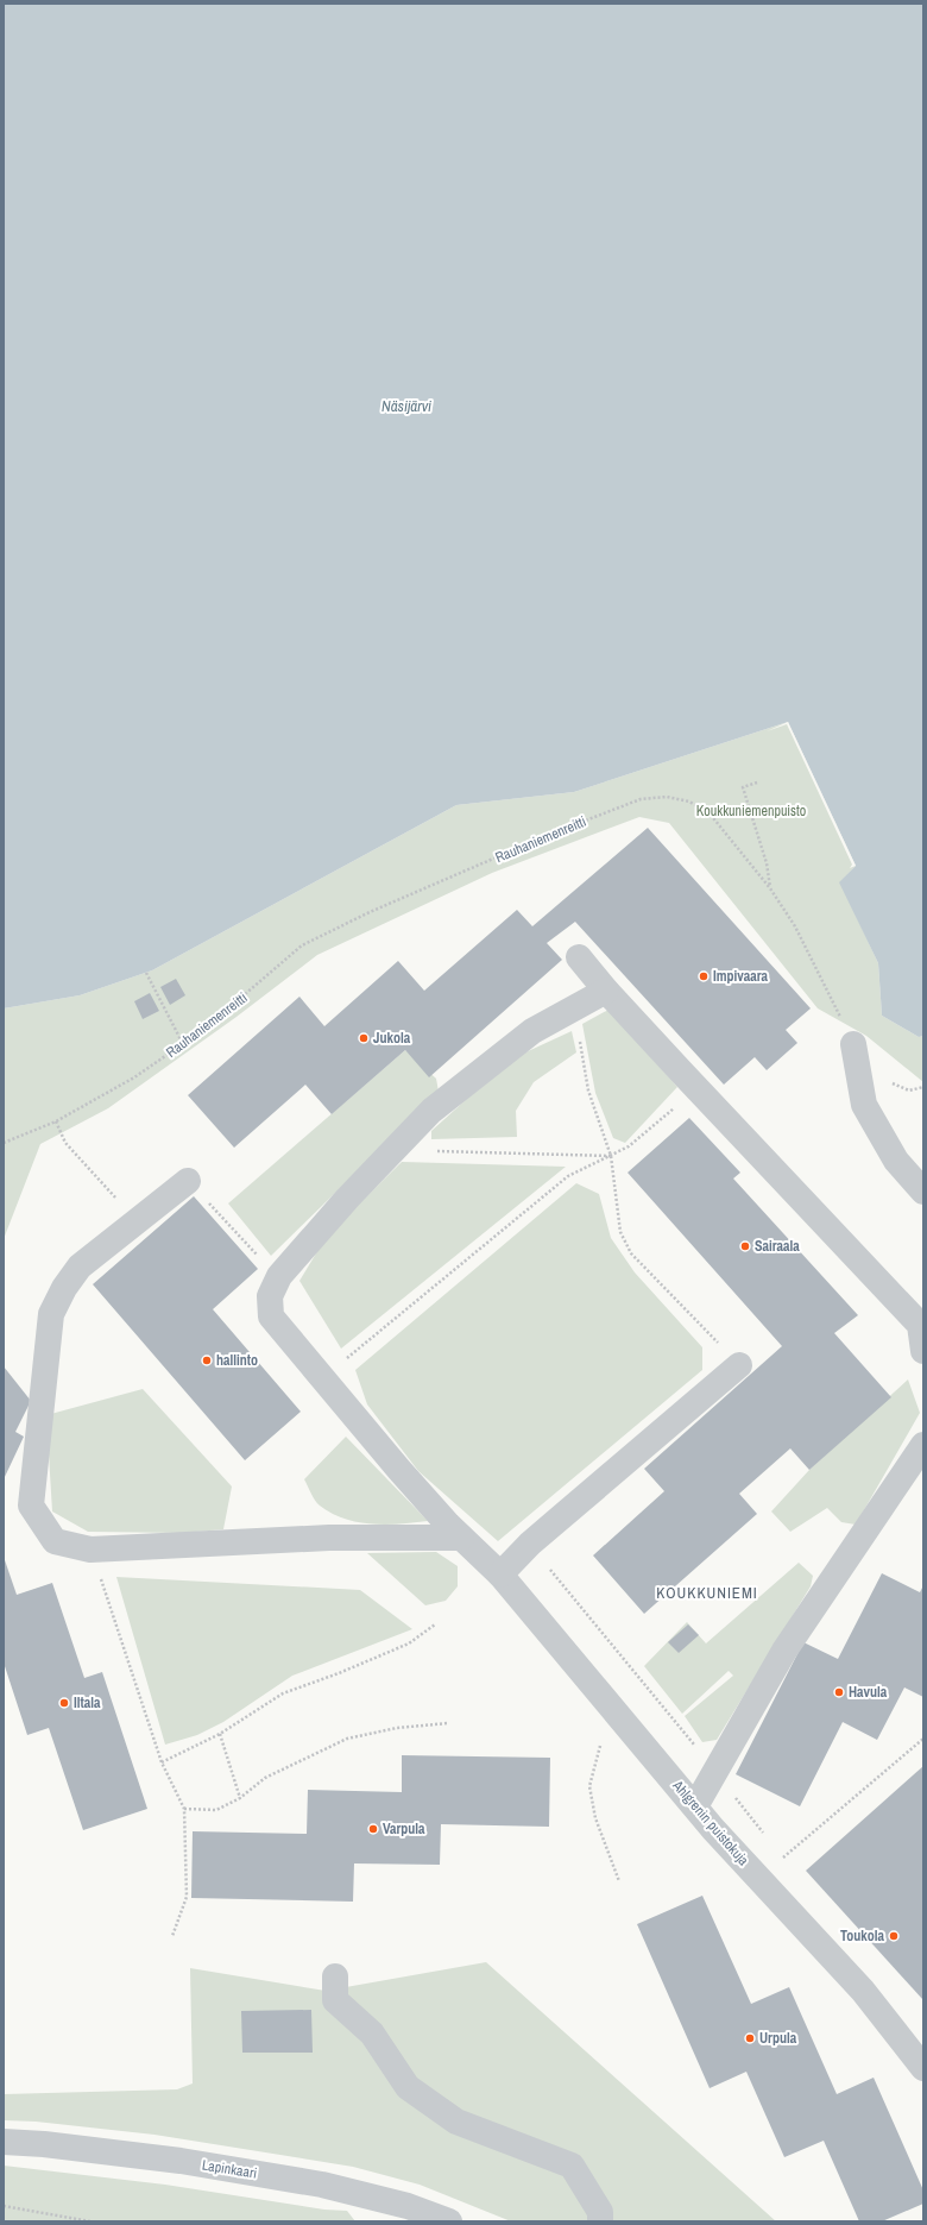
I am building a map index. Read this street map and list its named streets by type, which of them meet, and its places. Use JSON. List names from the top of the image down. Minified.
{"streets":{"street":["Ahlgrenin puistokuja","Lapinkaari"],"path":["Rauhaniemenreitti"]},"districts":["KOUKKUNIEMI"],"water":["Näsijärvi"],"parks":["Koukkuniemenpuisto"],"places":["Impivaara","Jukola","Sairaala","hallinto","Havula","Iltala","Varpula","Toukola","Urpula"]}
